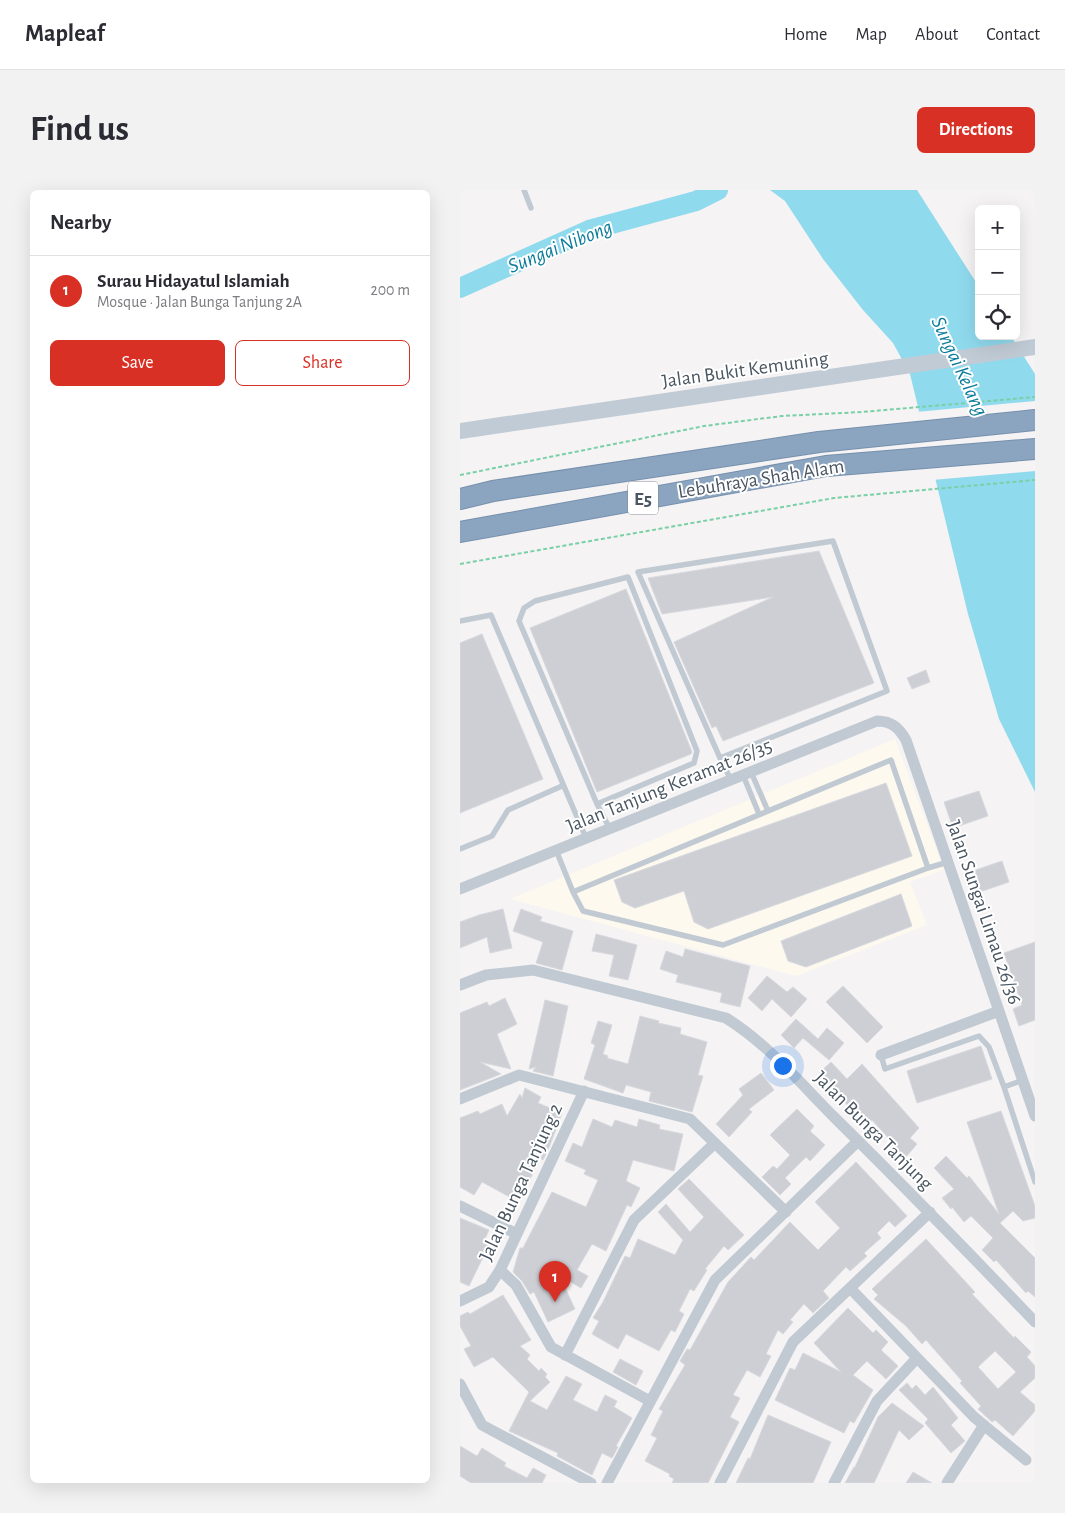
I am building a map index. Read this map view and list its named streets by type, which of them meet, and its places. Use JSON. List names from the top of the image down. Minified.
{"streets":{"highway":["Lebuhraya Shah Alam","E5"],"main road":["Jalan Bukit Kemuning"],"street":["Jalan Tanjung Keramat 26/35","Jalan Sungai Limau 26/36","Jalan Bunga Tanjung","Jalan Bunga Tanjung 2"]},"crossings":[["Jalan Tanjung Keramat 26/35","Jalan Sungai Limau 26/36"]],"water":["Sungai Nibong","Sungai Kelang"],"page":{"header":"Mapleaf","nav":["Home","Map","About","Contact"],"buttons":["Directions",["Save","Share"]],"title":"Find us","heading":"Nearby","map_buttons":["+","−"],"list":[{"mark":"1","name":"Surau Hidayatul Islamiah","note":"Mosque · Jalan Bunga Tanjung 2A","value":"200 m"}],"pins":"1"}}
